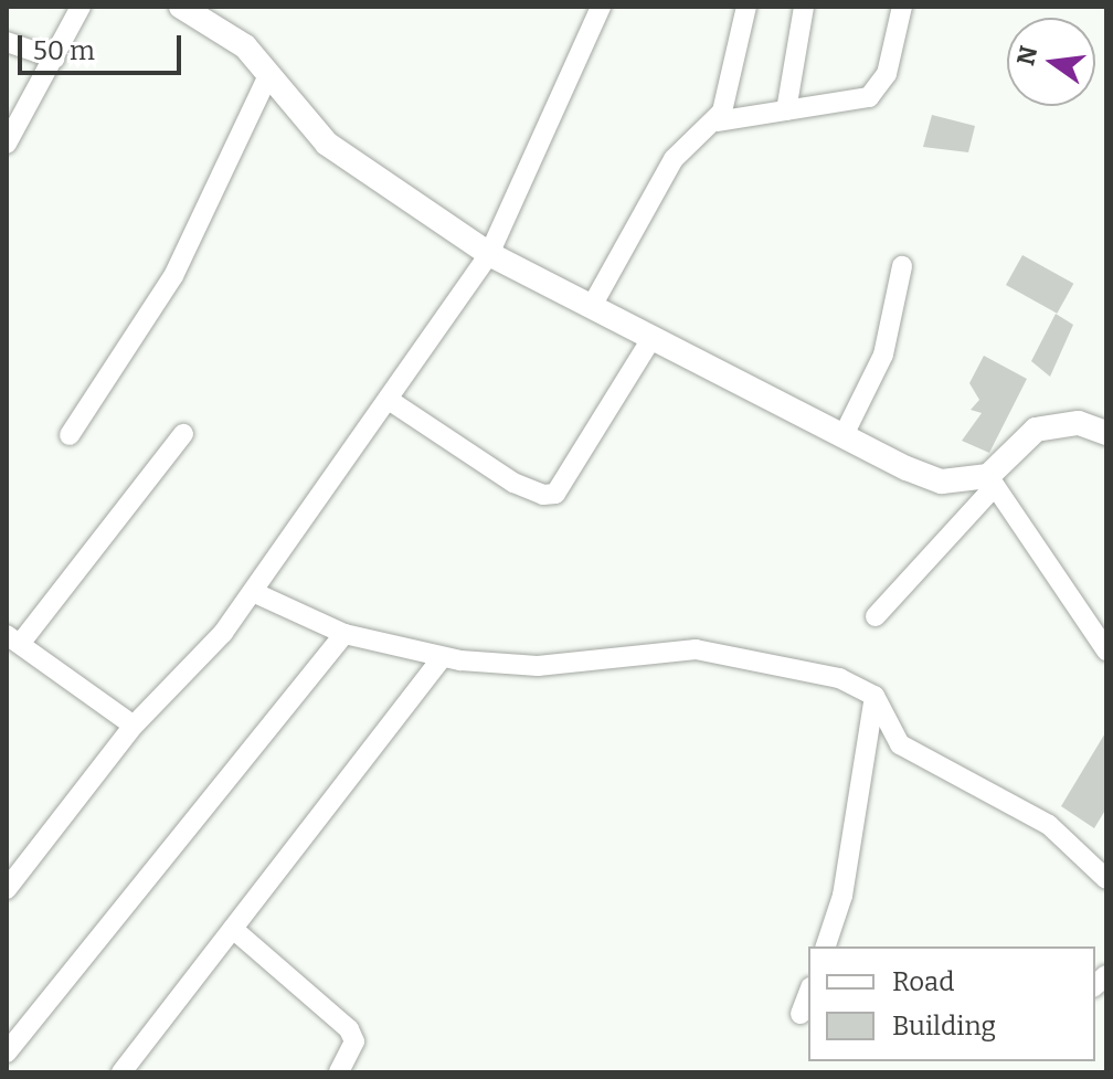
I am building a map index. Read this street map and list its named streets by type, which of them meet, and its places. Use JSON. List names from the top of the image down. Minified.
{"legend":["Road","Building"],"scale_bar":"50 m","north":"left"}
